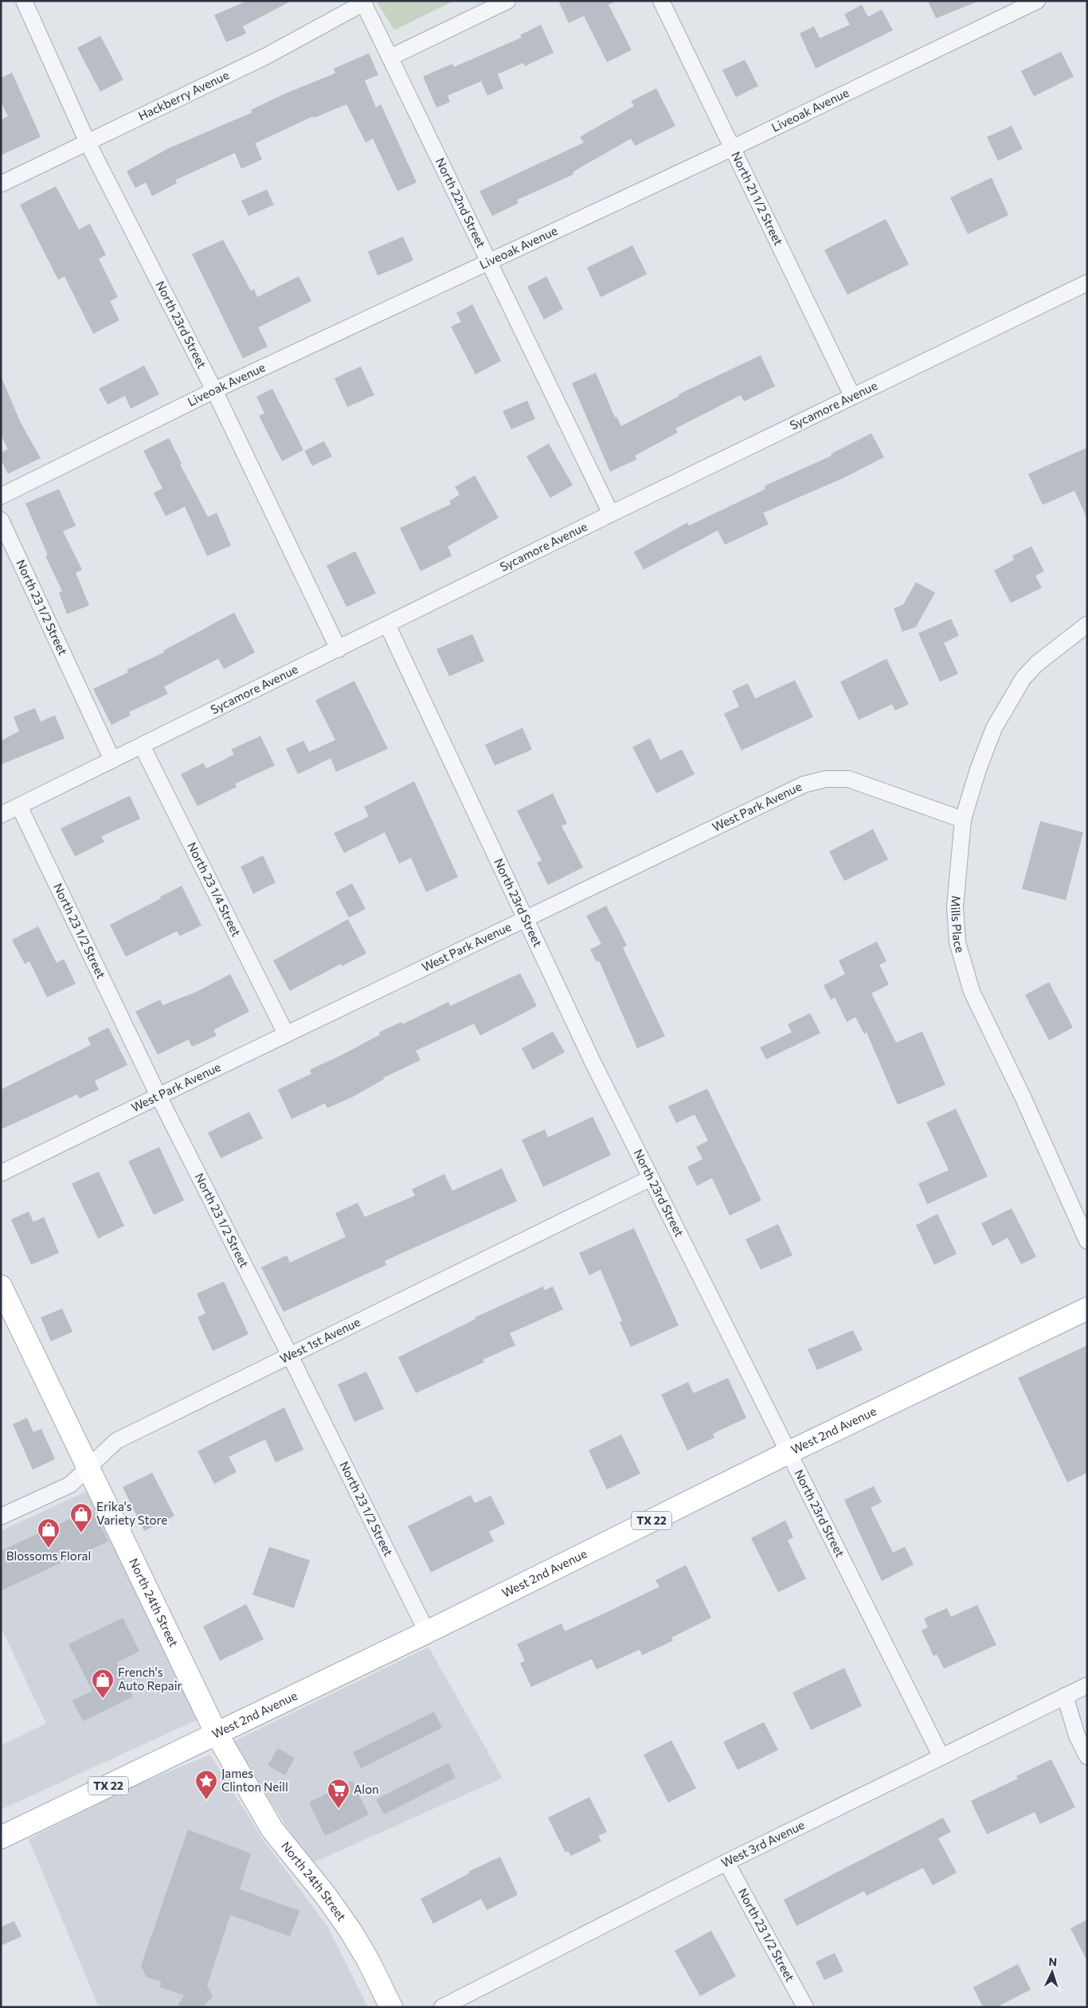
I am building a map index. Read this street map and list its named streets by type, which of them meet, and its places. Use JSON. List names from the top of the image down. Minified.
{"streets":{"main road":["West 2nd Avenue","TX 22","North 24th Street"],"street":["Hackberry Avenue","Liveoak Avenue","North 21 1/2 Street","North 22nd Street","North 23rd Street","Sycamore Avenue","North 23 1/2 Street","West Park Avenue","North 23 1/4 Street","Mills Place","West 1st Avenue","West 3rd Avenue"]},"crossings":[["Hackberry Avenue","North 22nd Street"],["Hackberry Avenue","North 23rd Street"],["Liveoak Avenue","North 21 1/2 Street"],["Liveoak Avenue","North 22nd Street"],["Liveoak Avenue","North 23rd Street"],["North 21 1/2 Street","Sycamore Avenue"],["North 22nd Street","Sycamore Avenue"],["North 23rd Street","Sycamore Avenue"],["North 23rd Street","West Park Avenue"],["North 23rd Street","West 1st Avenue"],["North 23rd Street","West 2nd Avenue"],["North 23rd Street","West 3rd Avenue"],["Sycamore Avenue","North 23 1/2 Street"],["Sycamore Avenue","North 23 1/4 Street"],["North 23 1/2 Street","West Park Avenue"],["North 23 1/2 Street","West 1st Avenue"],["North 23 1/2 Street","West 2nd Avenue"],["North 23 1/2 Street","West 3rd Avenue"],["West Park Avenue","North 23 1/4 Street"],["West Park Avenue","Mills Place"],["West 1st Avenue","North 24th Street"],["West 2nd Avenue","North 24th Street"]],"places":{"shop":["Erika's Variety Store","Blossoms Floral","French's Auto Repair"],"place":["James Clinton Neill"],"supermarket":["Alon"]},"north":"top"}
